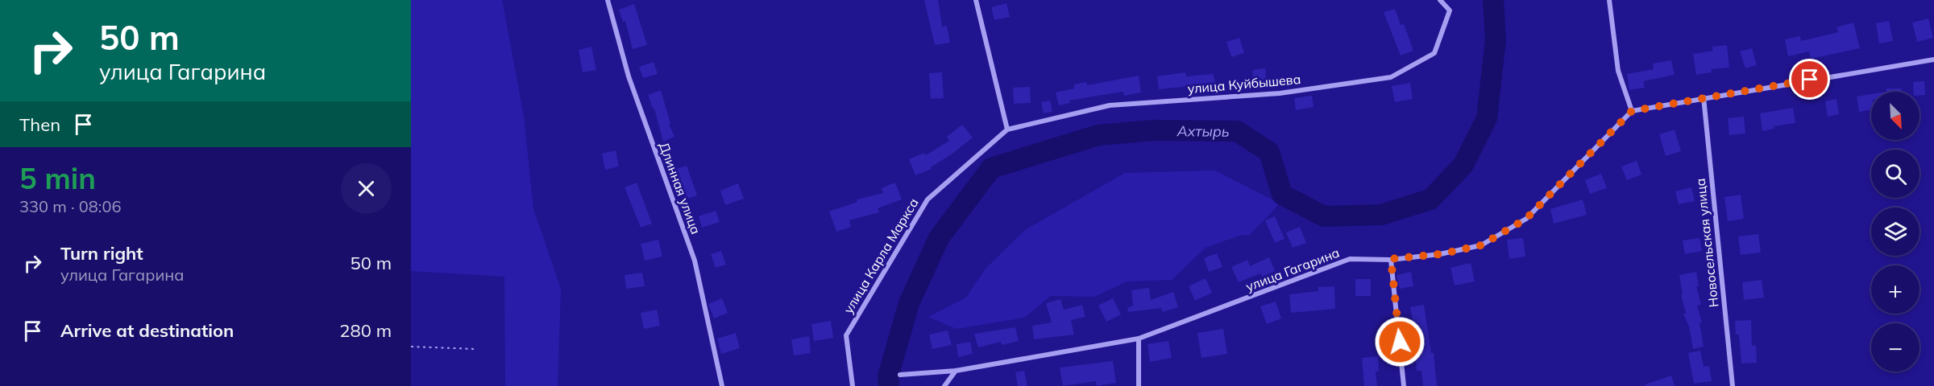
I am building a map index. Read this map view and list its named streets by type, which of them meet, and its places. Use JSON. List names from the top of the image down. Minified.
{"streets":{"street":["улица Куйбышева","Длинная улица","Новосельская улица","улица Карла Маркса","улица Гагарина"]},"crossings":[["улица Куйбышева","улица Карла Маркса"]],"water":["Ахтырь"],"north":"bottom right","page":{"turn":["50 m","улица Гагарина"],"map_buttons":["+","−"],"then":"Then","heading":["5 min","330 m · 08:06"],"list":[{"name":"Turn right","note":"улица Гагарина","value":"50 m"},{"name":"Arrive at destination","value":"280 m"}]}}
